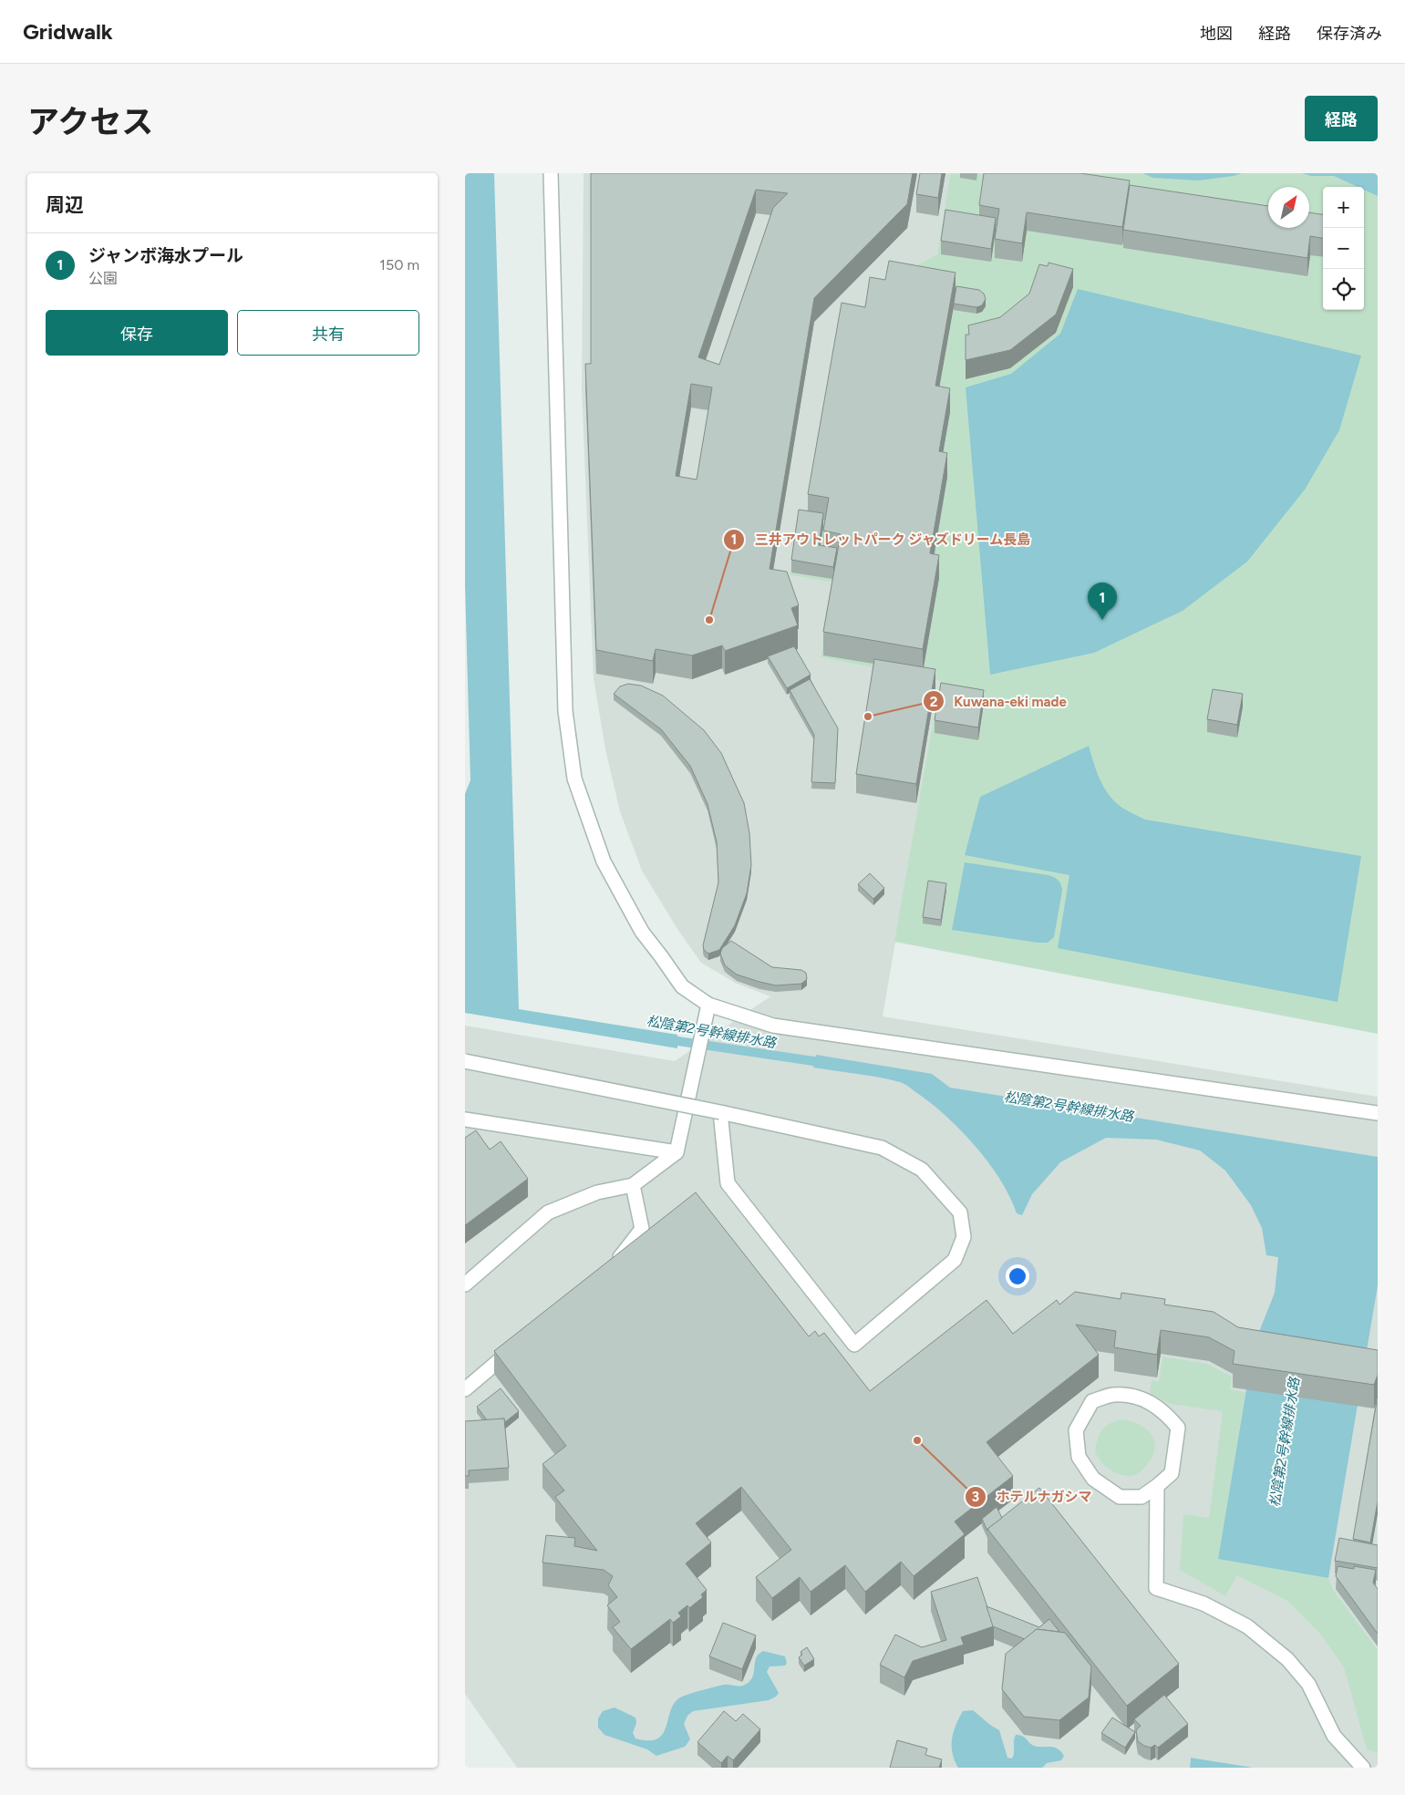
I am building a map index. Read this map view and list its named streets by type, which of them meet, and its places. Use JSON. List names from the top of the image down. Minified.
{"water":["松陰第2号幹線排水路"],"places":["三井アウトレットパーク ジャズドリーム長島","Kuwana-eki made","ホテルナガシマ"],"north":"top right","page":{"header":"Gridwalk","nav":["地図","経路","保存済み"],"title":"アクセス","buttons":["経路",["保存","共有"]],"heading":"周辺","map_buttons":["+","−"],"list":[{"mark":"1","name":"ジャンボ海水プール","note":"公園","value":"150 m"}],"pins":"1"}}
